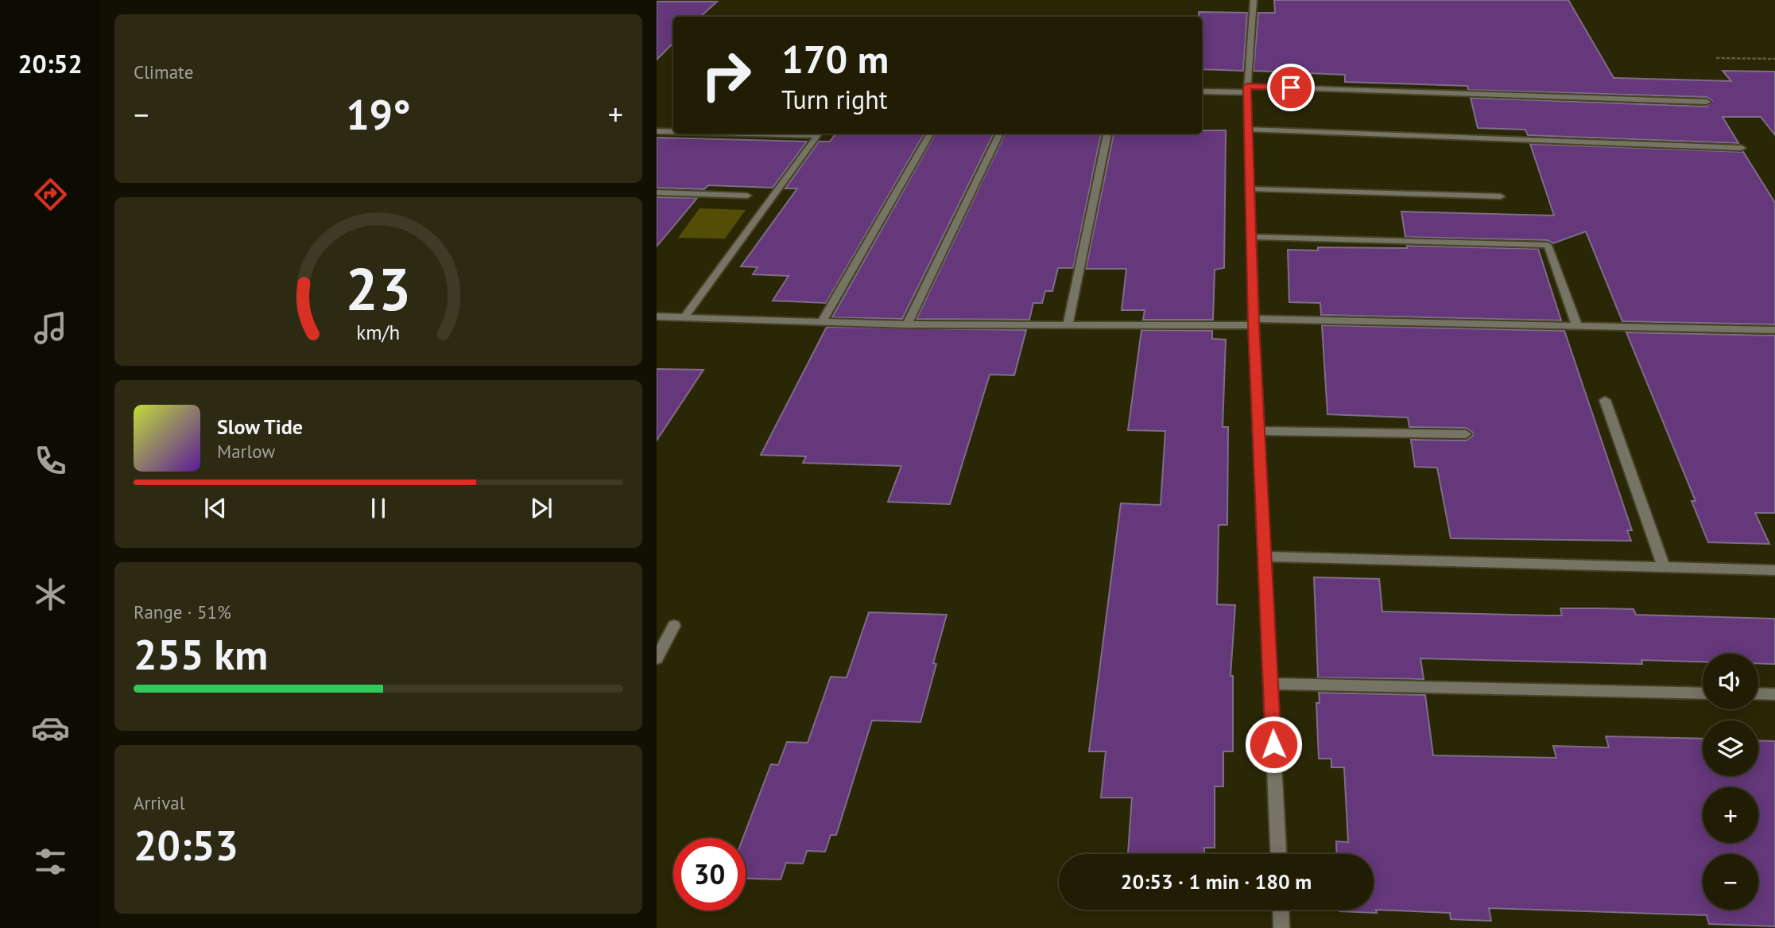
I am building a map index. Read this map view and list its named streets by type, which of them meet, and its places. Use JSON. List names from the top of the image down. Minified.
{"page":{"tabs":"20:52","tile":["Climate",["Range · 51%","255 km"],["Arrival","20:53"]],"turn":["170 m","Turn right"],"heat":["−","19°","+"],"song":["Slow Tide","Marlow"],"map_buttons":["+","−"],"limit":"30","trip":"20:53 · 1 min · 180 m","gauge":["23","km/h"]}}
